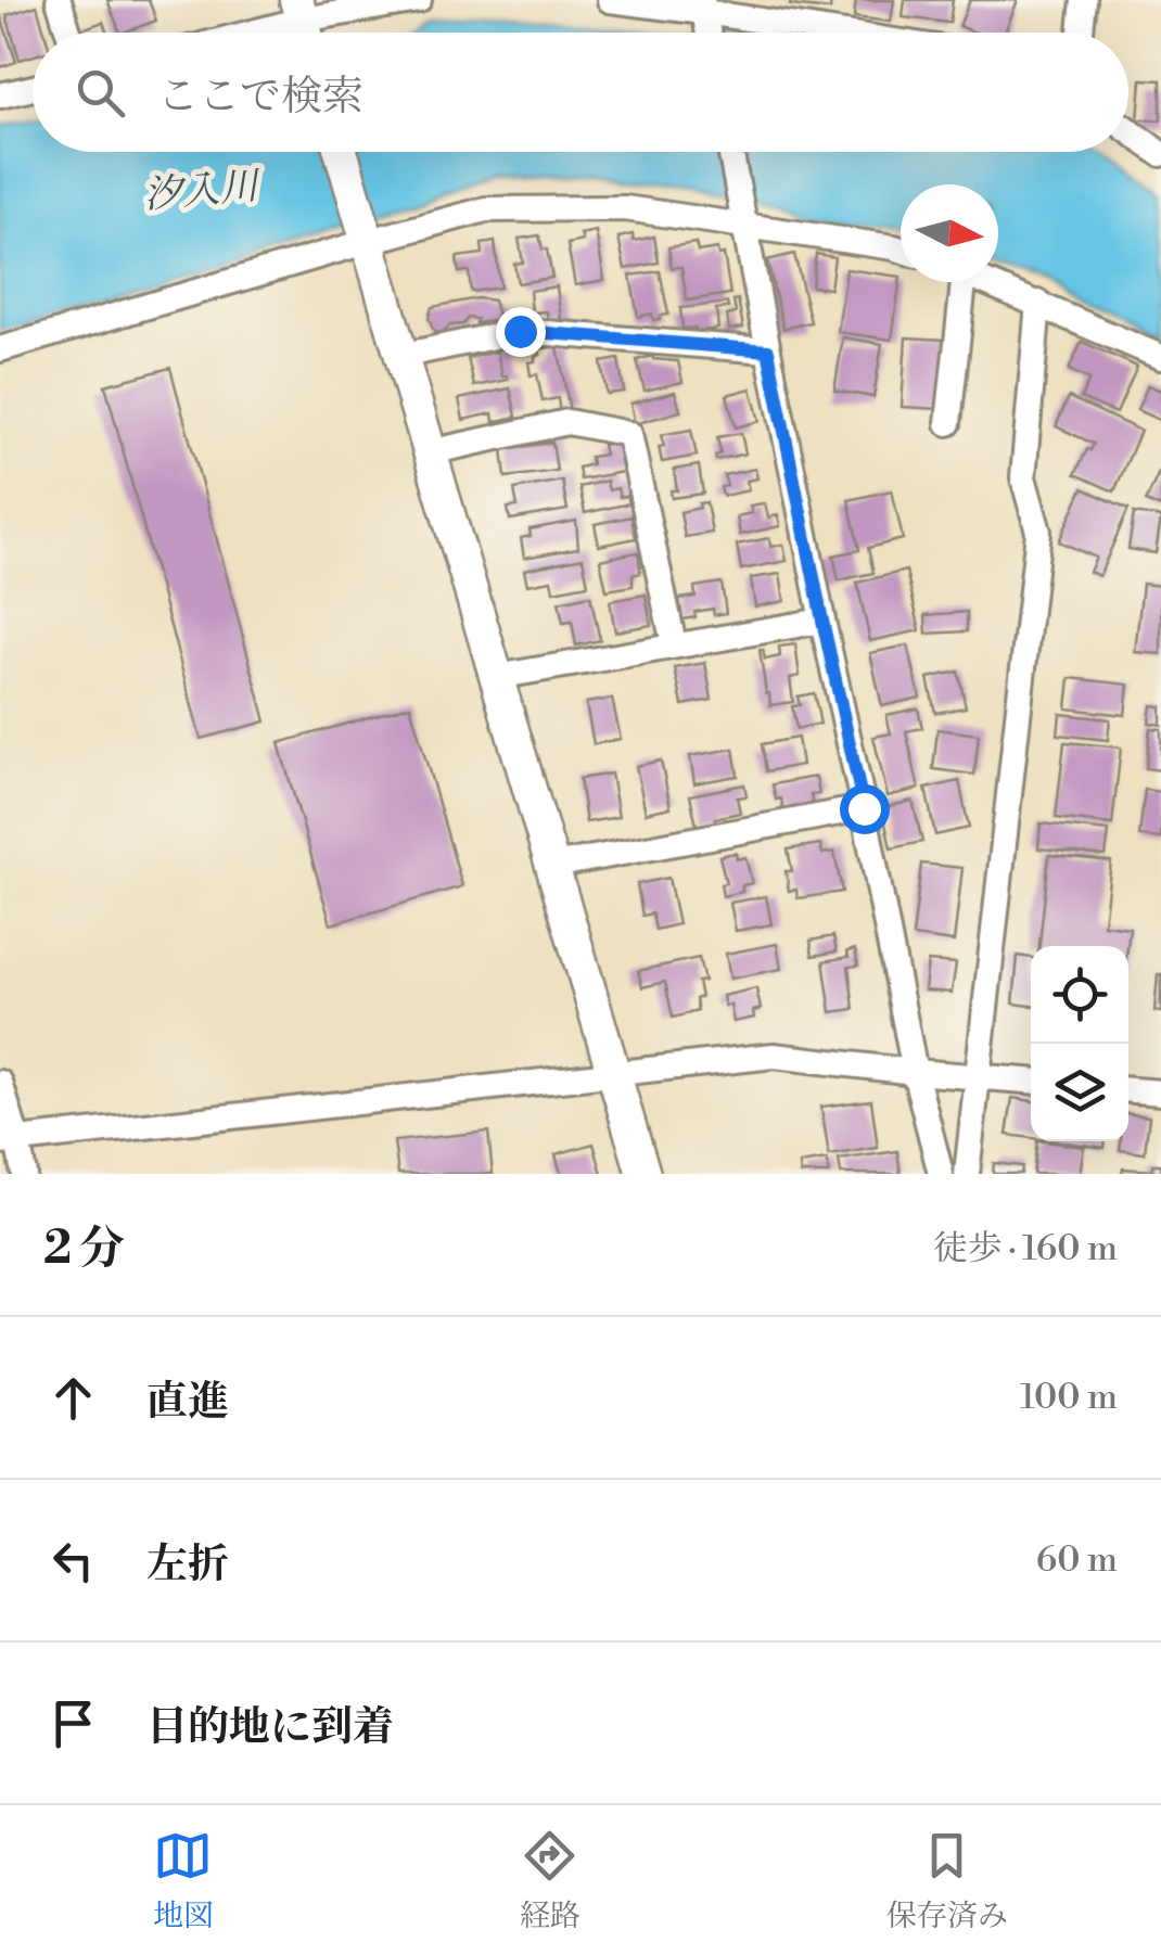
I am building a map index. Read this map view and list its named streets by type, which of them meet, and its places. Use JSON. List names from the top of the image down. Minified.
{"water":["汐入川"],"north":"right","page":{"search":"ここで検索","heading":["2 分","徒歩 · 160 m"],"list":[["直進","100 m"],["左折","60 m"],"目的地に到着"],"nav":["地図","経路","保存済み"]}}
